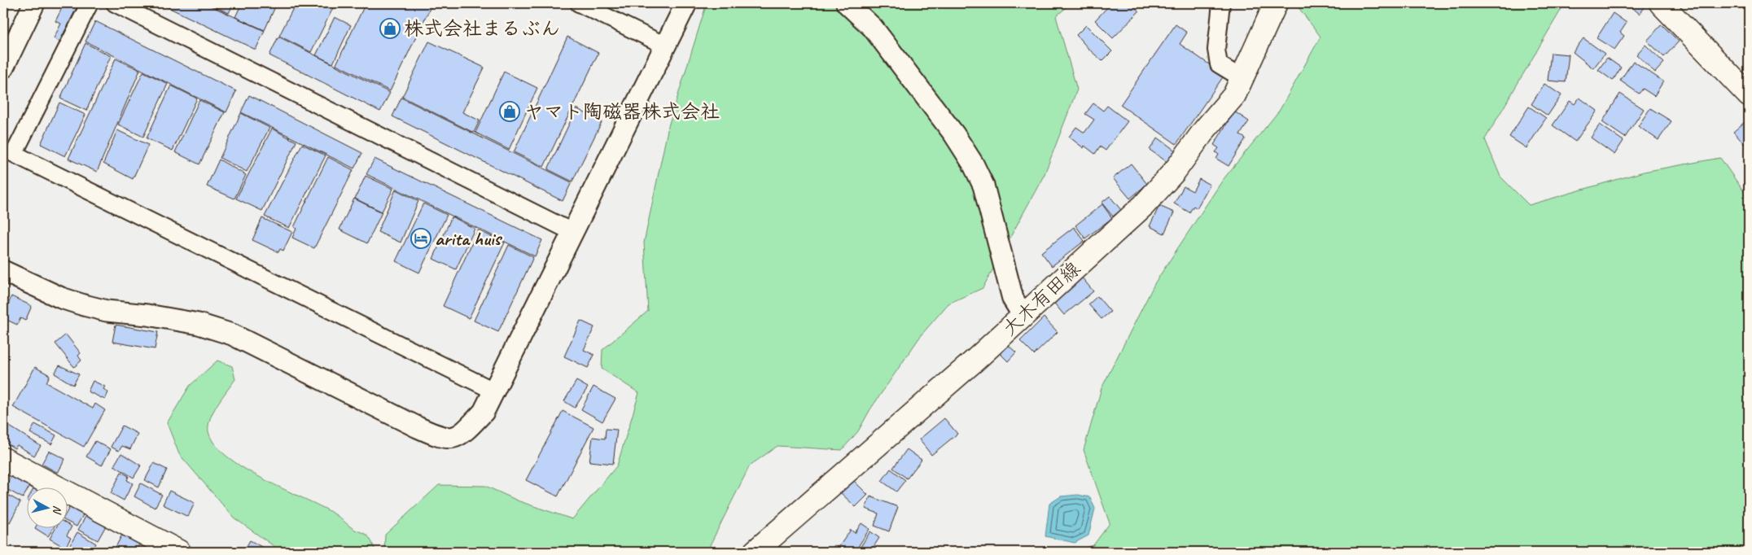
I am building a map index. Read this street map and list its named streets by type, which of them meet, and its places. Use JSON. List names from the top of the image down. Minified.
{"streets":{"main road":["大木有田線"]},"places":{"shop":["株式会社まるぶん","ヤマト陶磁器株式会社"],"hotel":["arita huis"]},"north":"right"}
